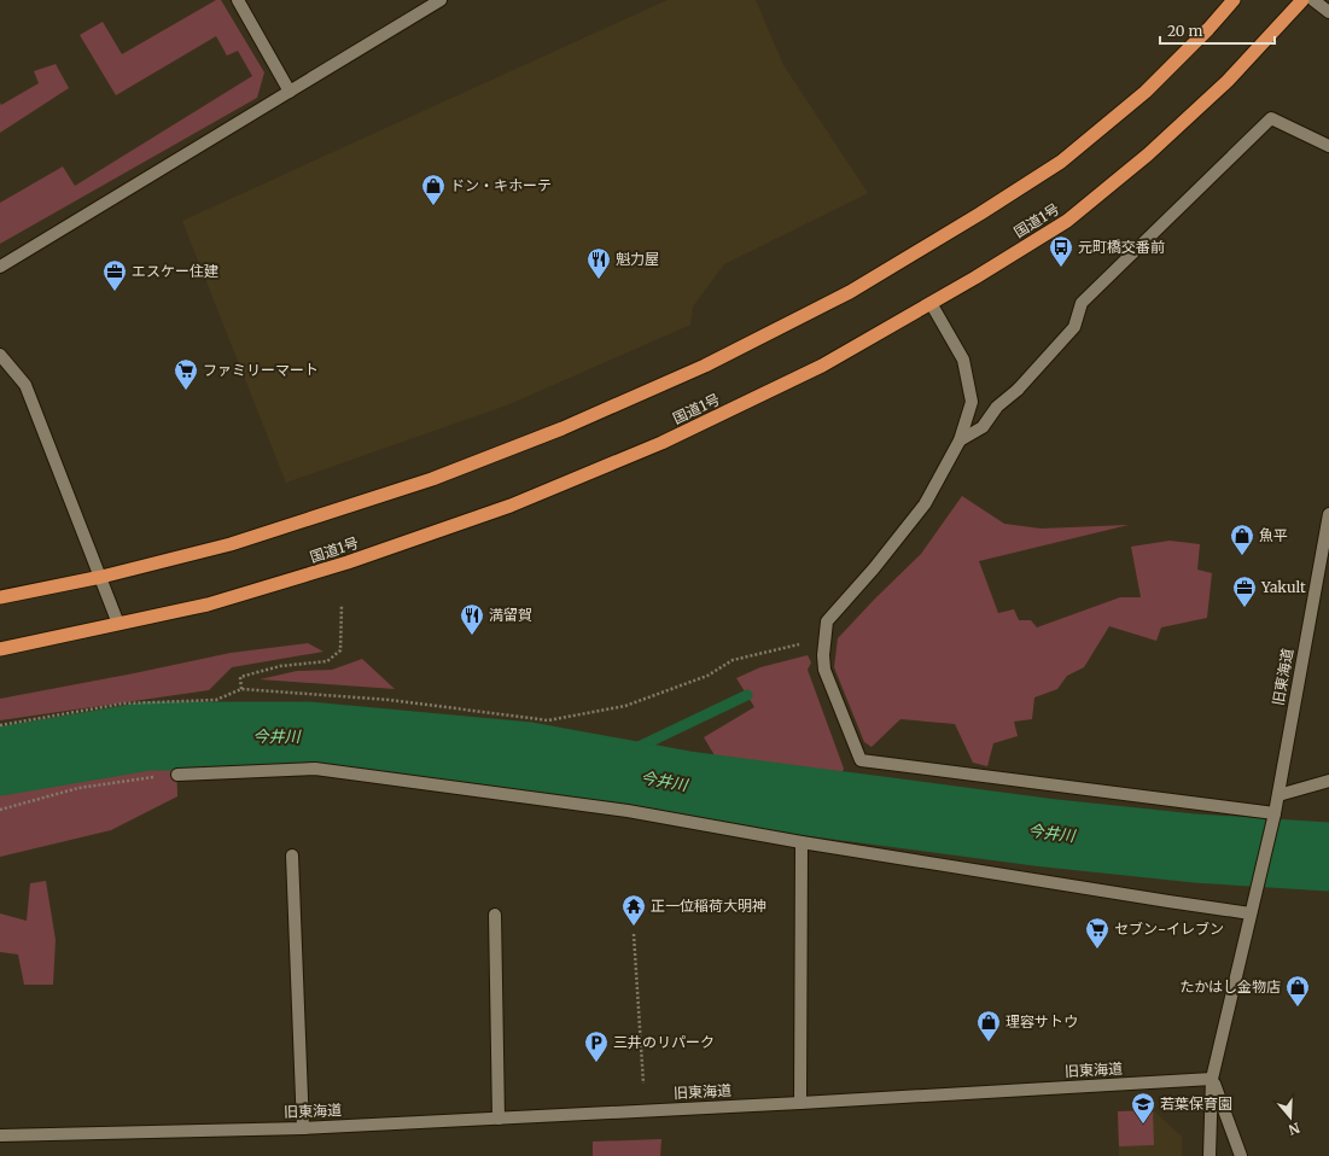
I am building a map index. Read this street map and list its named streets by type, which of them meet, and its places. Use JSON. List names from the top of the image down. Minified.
{"streets":{"highway":["国道1号"],"street":["旧東海道"]},"water":["今井川"],"places":{"shop":["ドン・キホーテ","魚平","たかはし金物店","理容サトウ"],"bus stop":["元町橋交番前"],"restaurant":["魁力屋","満留賀"],"office":["エスケー住建","Yakult"],"supermarket":["ファミリーマート","セブン-イレブン"],"temple":["正一位稲荷大明神"],"parking":["三井のリパーク"],"school or university":["若葉保育園"]},"scale_bar":"20 m","north":"bottom"}
